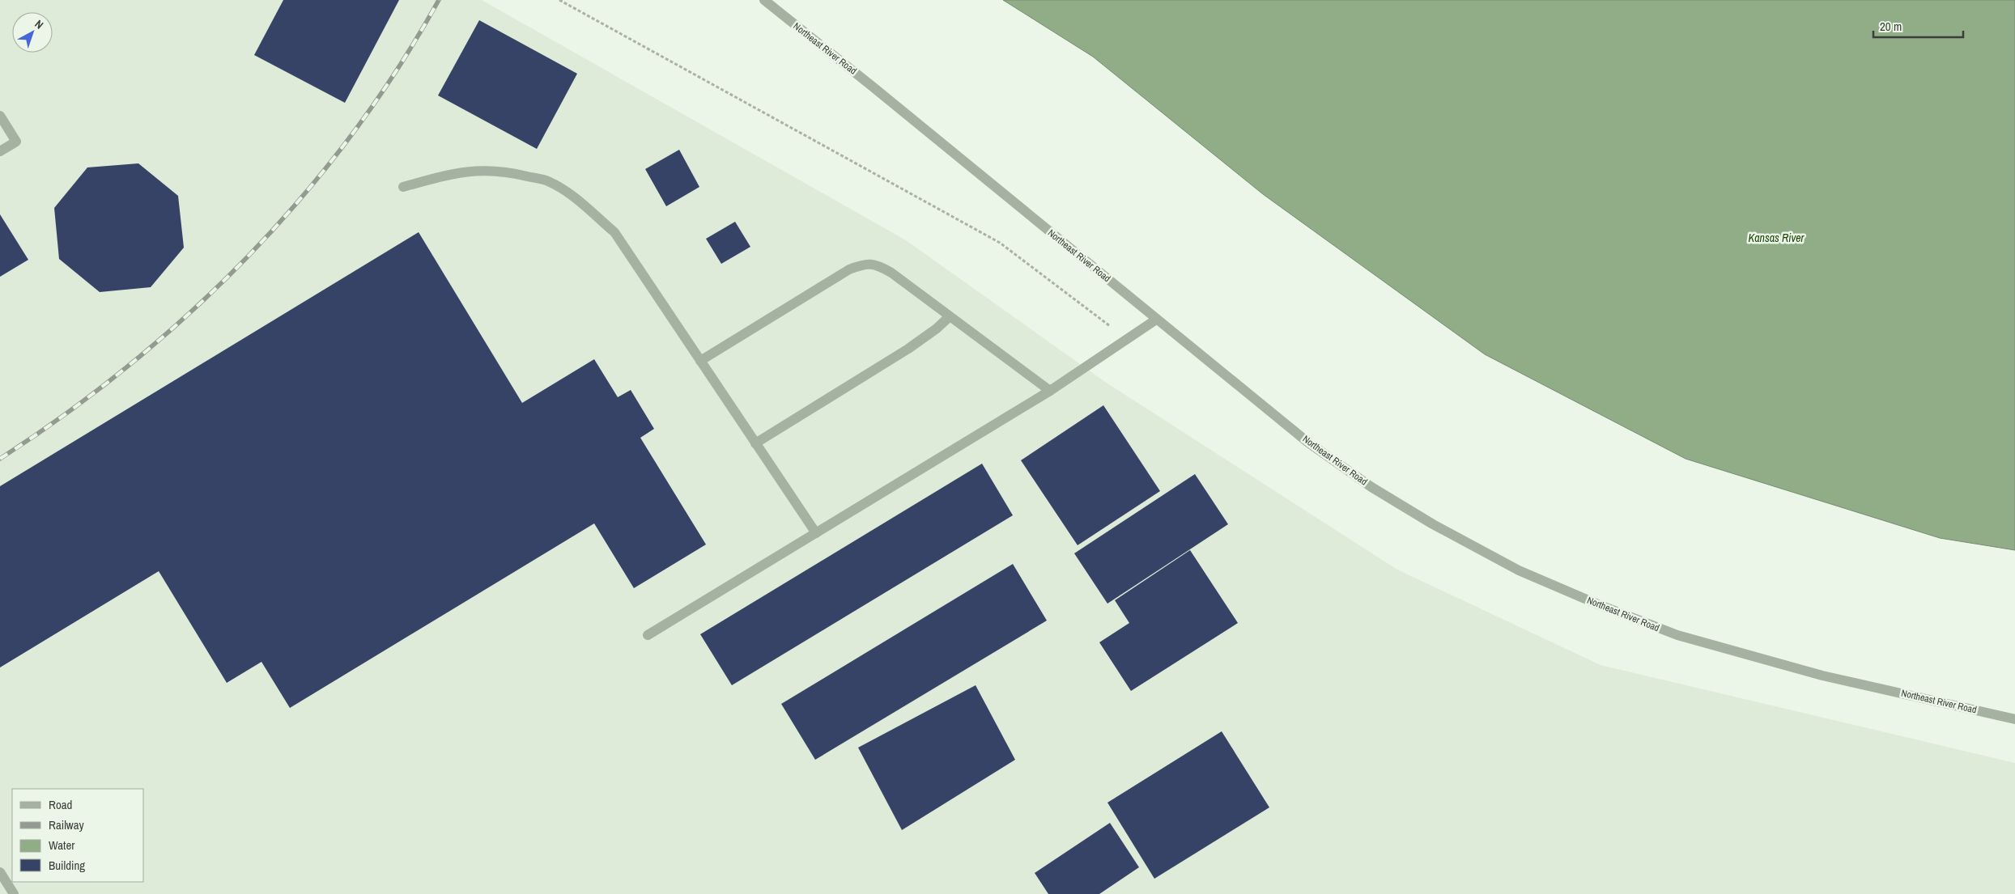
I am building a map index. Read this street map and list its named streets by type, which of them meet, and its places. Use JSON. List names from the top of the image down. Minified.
{"streets":{"street":["Northeast River Road"]},"water":["Kansas River"],"legend":["Road","Railway","Water","Building"],"scale_bar":"20 m","north":"top right"}
